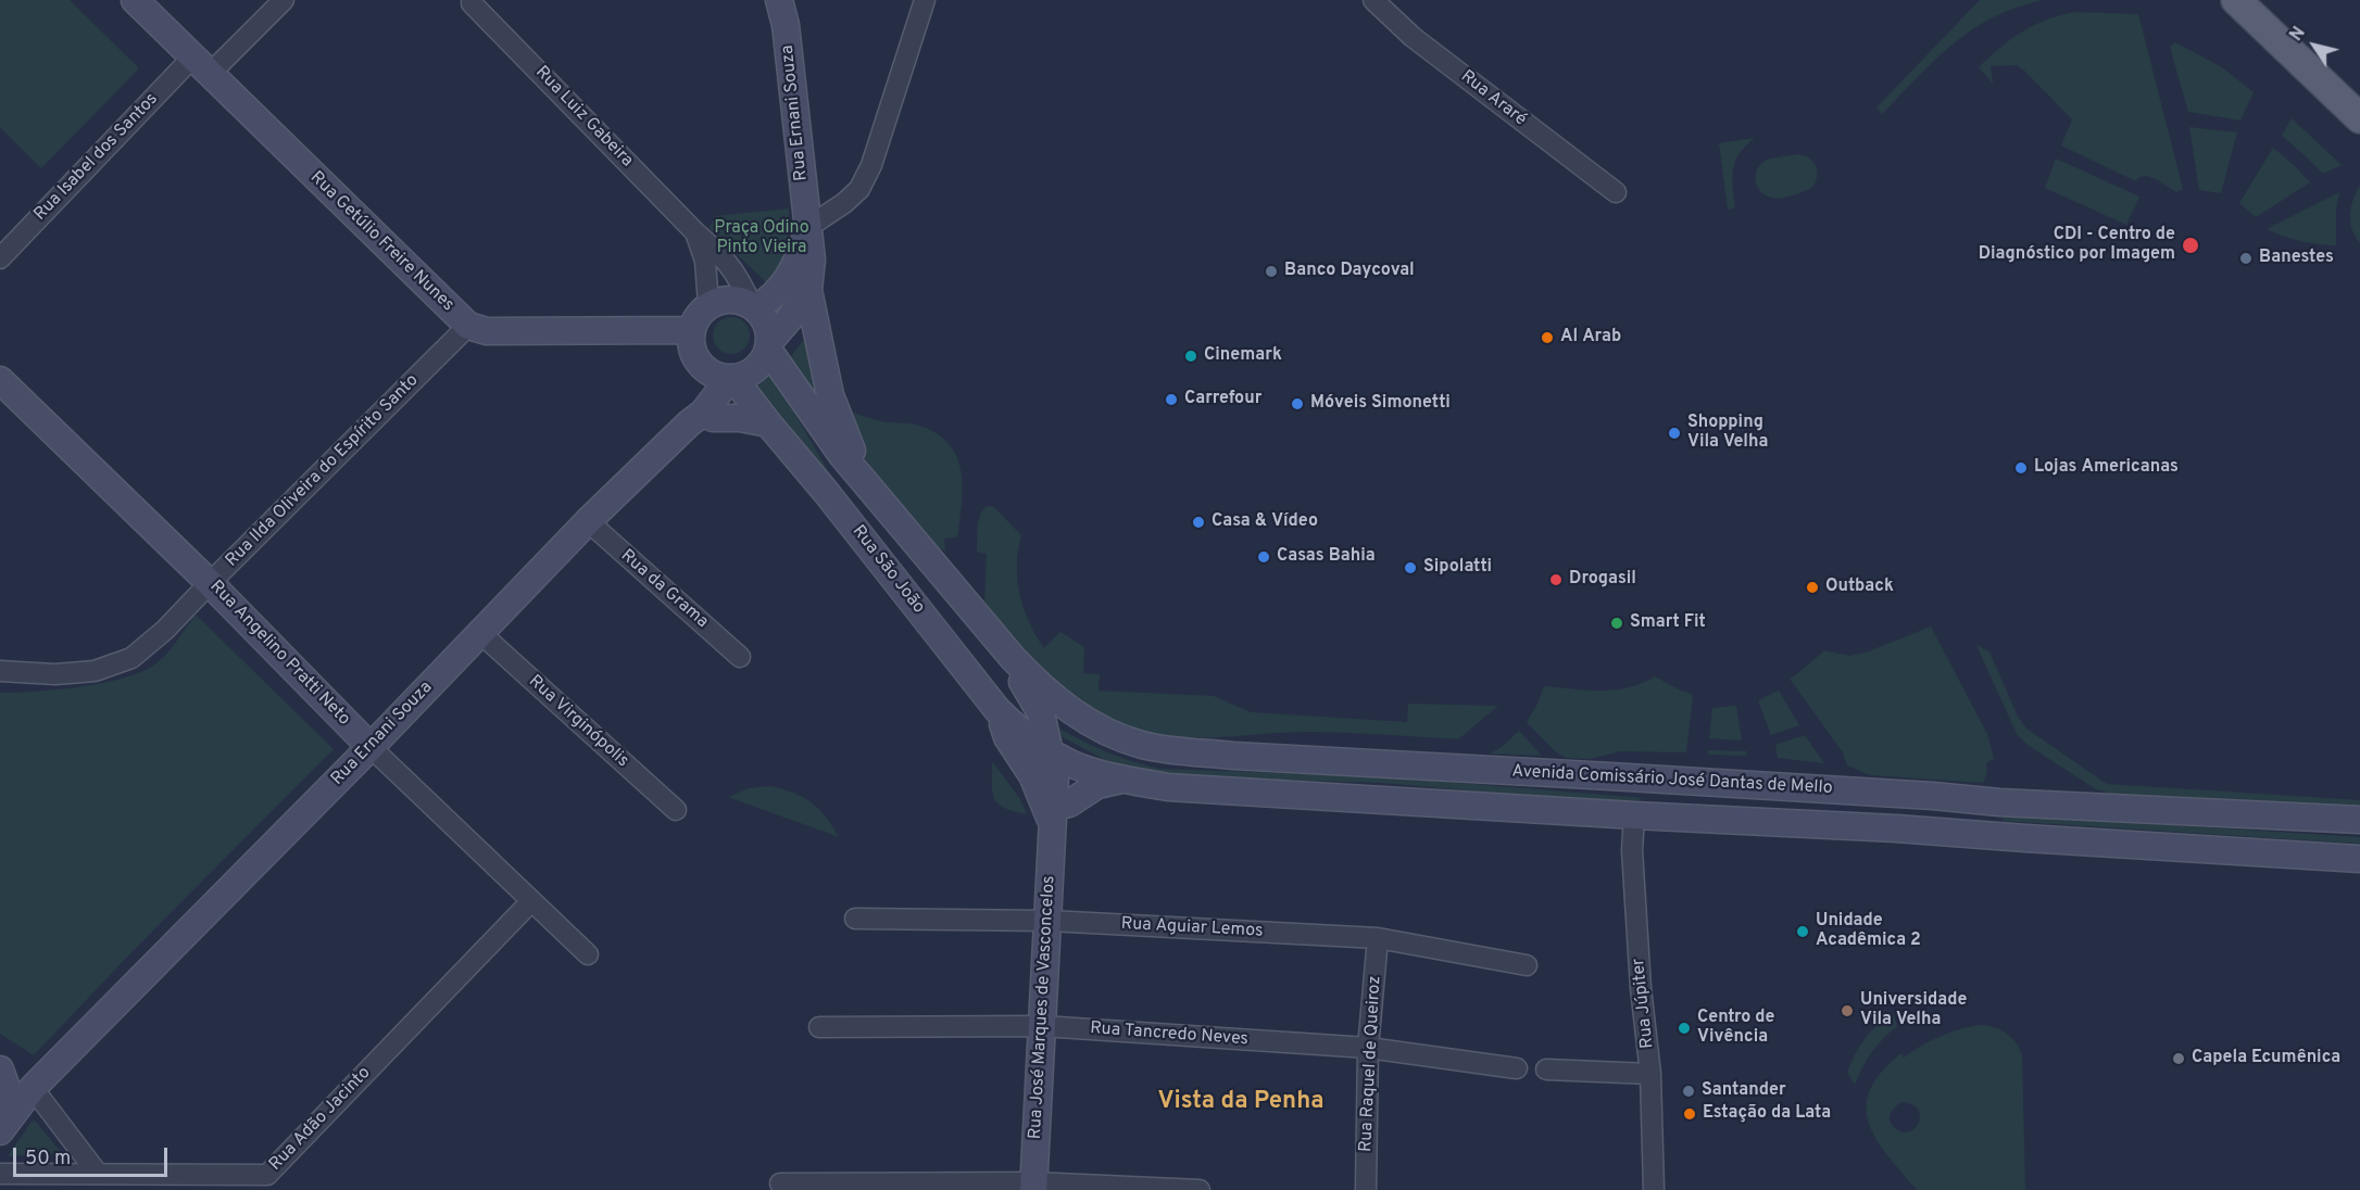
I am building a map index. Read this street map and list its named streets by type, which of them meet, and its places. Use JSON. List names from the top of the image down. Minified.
{"streets":{"street":["Rua Araré","Rua Ernani Souza","Rua Luiz Gabeira","Rua Isabel dos Santos","Rua Getúlio Freire Nunes","Rua Ilda Oliveira do Espírito Santo","Rua São João","Rua da Grama","Rua Angelino Pratti Neto","Rua Virginópolis","Avenida Comissário José Dantas de Mello","Rua Aguiar Lemos","Rua Júpiter","Rua José Marques de Vasconcelos","Rua Tancredo Neves","Rua Raquel de Queiroz","Rua Adão Jacinto"]},"crossings":[["Rua Ernani Souza","Rua Luiz Gabeira"],["Rua Ernani Souza","Rua Getúlio Freire Nunes"],["Rua Ernani Souza","Rua São João"],["Rua Ernani Souza","Rua da Grama"],["Rua Ernani Souza","Rua Angelino Pratti Neto"],["Rua Ernani Souza","Rua Virginópolis"],["Rua Luiz Gabeira","Rua Getúlio Freire Nunes"],["Rua Luiz Gabeira","Rua São João"],["Rua Isabel dos Santos","Rua Getúlio Freire Nunes"],["Rua Getúlio Freire Nunes","Rua Ilda Oliveira do Espírito Santo"],["Rua Getúlio Freire Nunes","Rua São João"],["Rua Ilda Oliveira do Espírito Santo","Rua Angelino Pratti Neto"],["Rua São João","Avenida Comissário José Dantas de Mello"],["Rua São João","Rua José Marques de Vasconcelos"],["Rua Angelino Pratti Neto","Rua Adão Jacinto"],["Avenida Comissário José Dantas de Mello","Rua Júpiter"],["Avenida Comissário José Dantas de Mello","Rua José Marques de Vasconcelos"],["Rua Aguiar Lemos","Rua José Marques de Vasconcelos"],["Rua Aguiar Lemos","Rua Raquel de Queiroz"],["Rua José Marques de Vasconcelos","Rua Tancredo Neves"],["Rua Tancredo Neves","Rua Raquel de Queiroz"]],"districts":["Vista da Penha"],"parks":["Praça Odino Pinto Vieira"],"places":["CDI - Centro de Diagnóstico por Imagem","Banestes","Banco Daycoval","Al Arab","Cinemark","Carrefour","Móveis Simonetti","Shopping Vila Velha","Lojas Americanas","Casa & Vídeo","Casas Bahia","Sipolatti","Drogasil","Outback","Smart Fit","Unidade Acadêmica 2","Universidade Vila Velha","Centro de Vivência","Capela Ecumênica","Santander","Estação da Lata"],"scale_bar":"50 m","north":"top left"}
